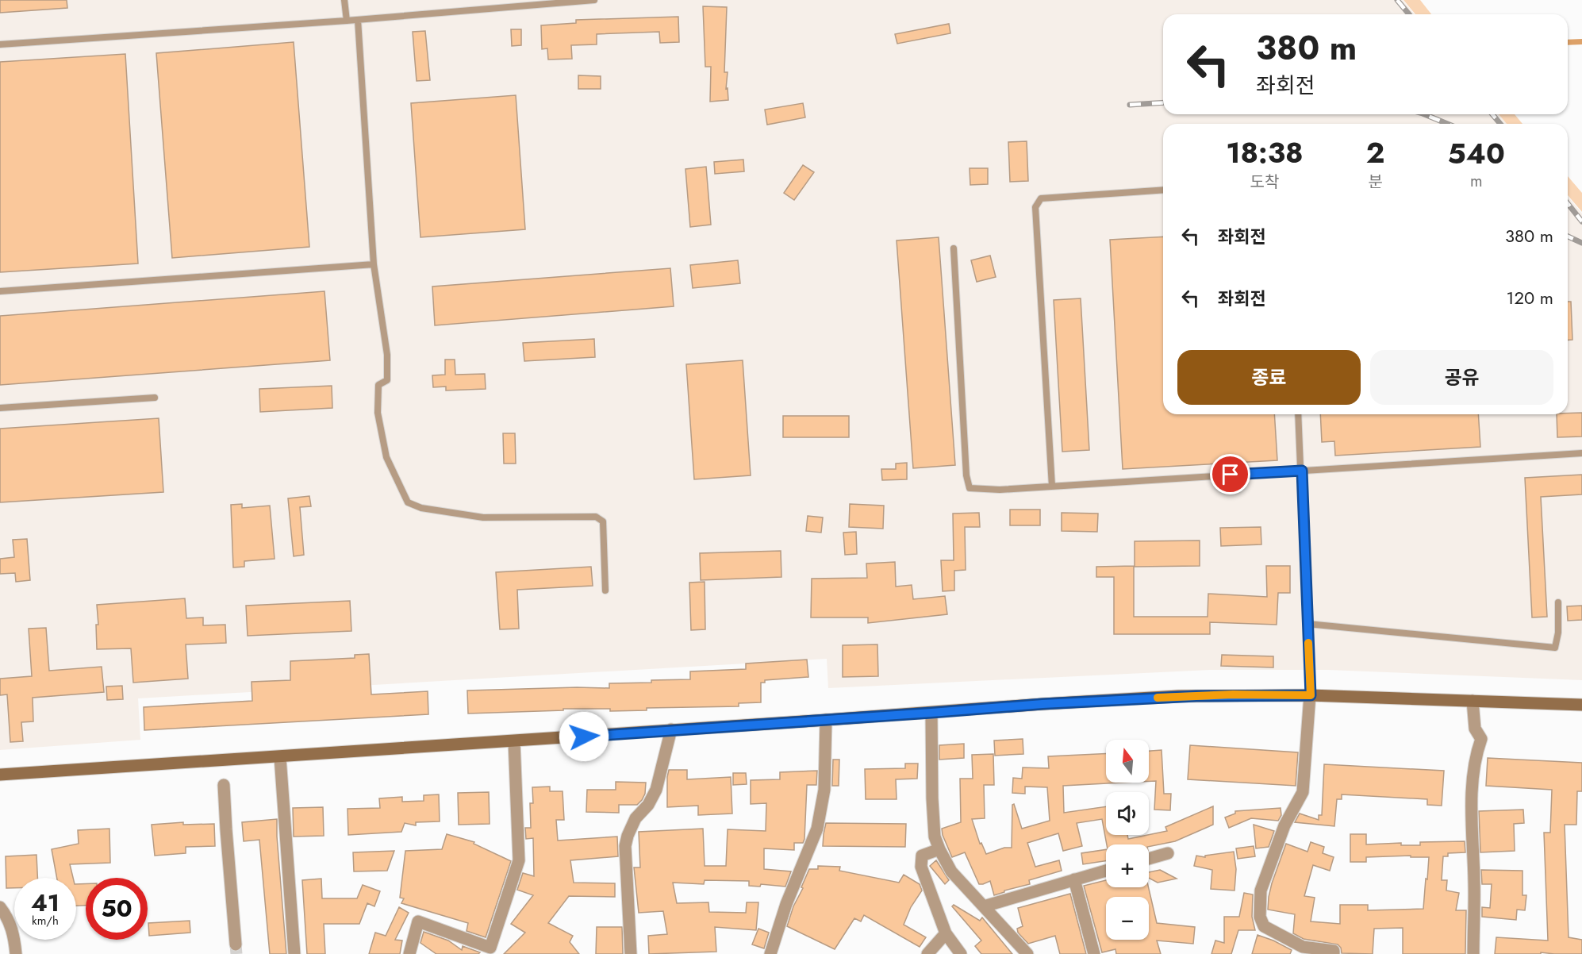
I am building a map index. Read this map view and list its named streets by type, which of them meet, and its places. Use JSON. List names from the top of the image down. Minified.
{"north":"top","page":{"turn":["380 m","좌회전"],"eta":["18:38","도착","2","분","540","m"],"list":[{"name":"좌회전","value":"380 m"},{"name":"좌회전","value":"120 m"}],"buttons":["종료","공유"],"map_buttons":["+","−"],"speed":"41 km/h","limit":"50"}}
